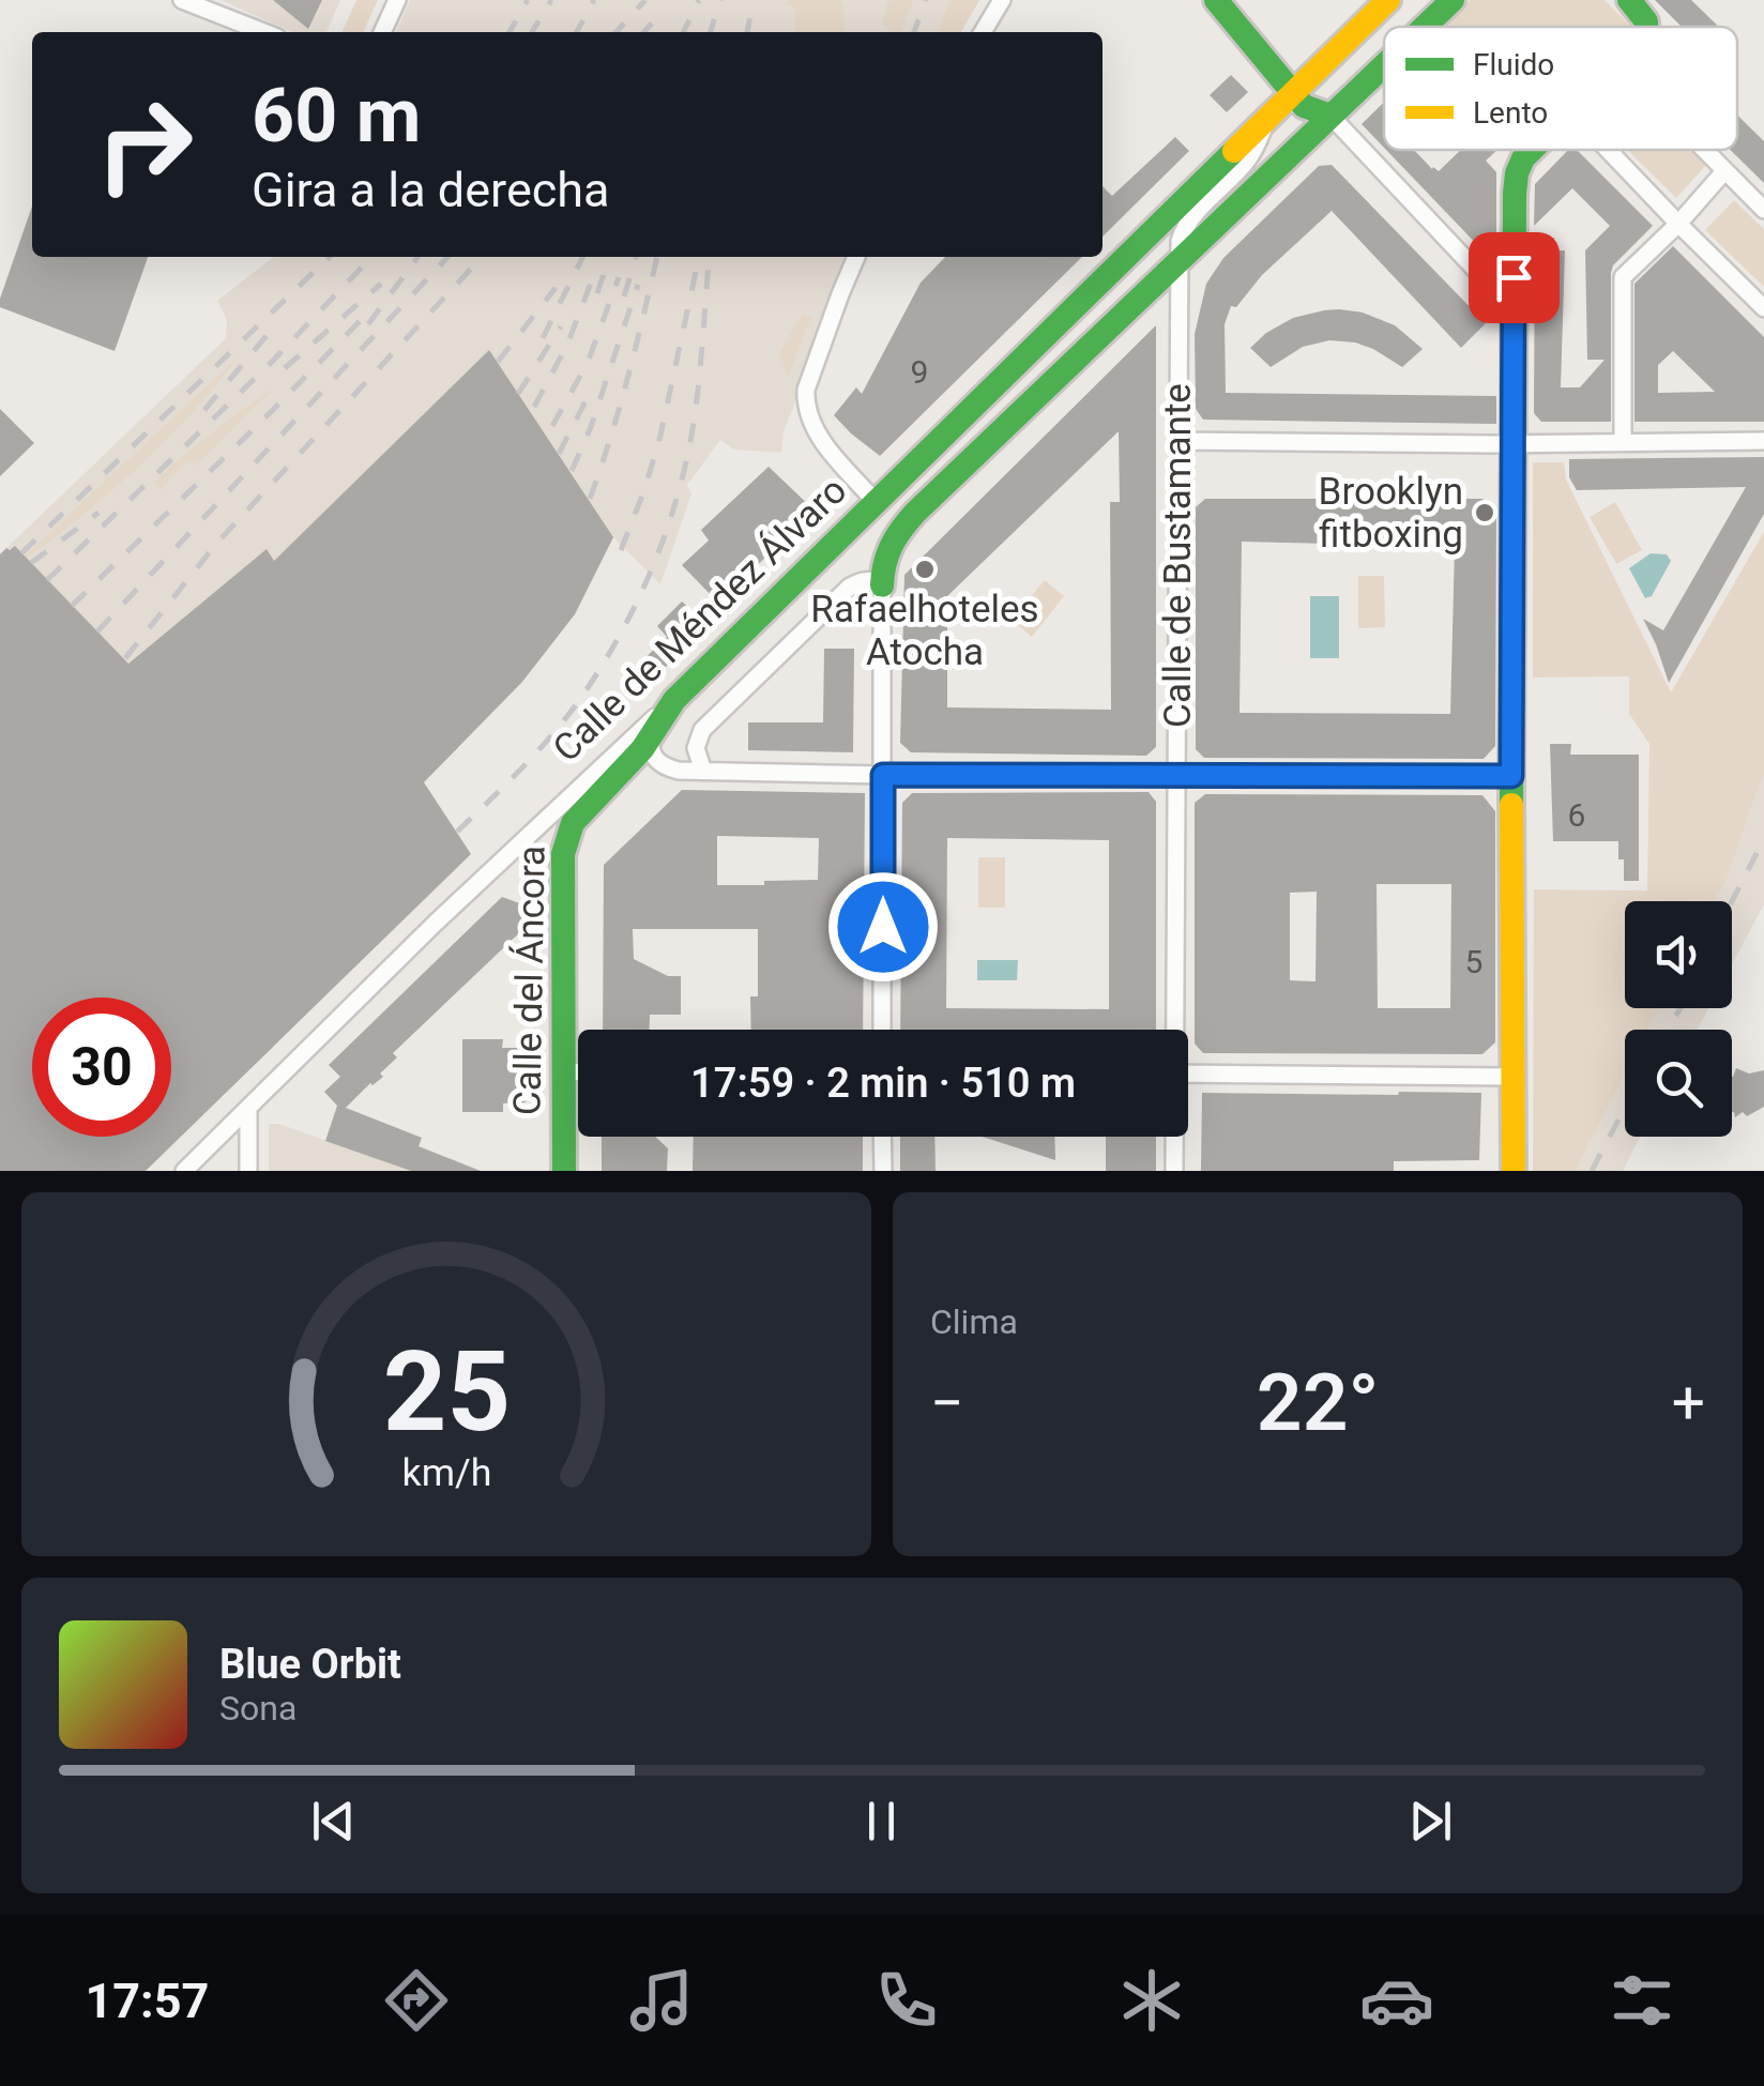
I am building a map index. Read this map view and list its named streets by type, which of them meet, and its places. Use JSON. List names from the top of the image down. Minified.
{"streets":{"main road":["Calle de Méndez Álvaro","Calle del Áncora"],"street":["Calle de Bustamante"]},"crossings":[["Calle de Bustamante","Calle de Méndez Álvaro"],["Calle de Méndez Álvaro","Calle del Áncora"]],"places":["Brooklyn fitboxing","Rafaelhoteles Atocha"],"house_numbers":["9","6","5"],"legend":["Fluido","Lento"],"page":{"turn":["60 m","Gira a la derecha"],"limit":"30","trip":"17:59 · 2 min · 510 m","tile":"Clima","heat":["−","22°","+"],"song":["Blue Orbit","Sona"],"tabs":"17:57","gauge":["25","km/h"]}}
